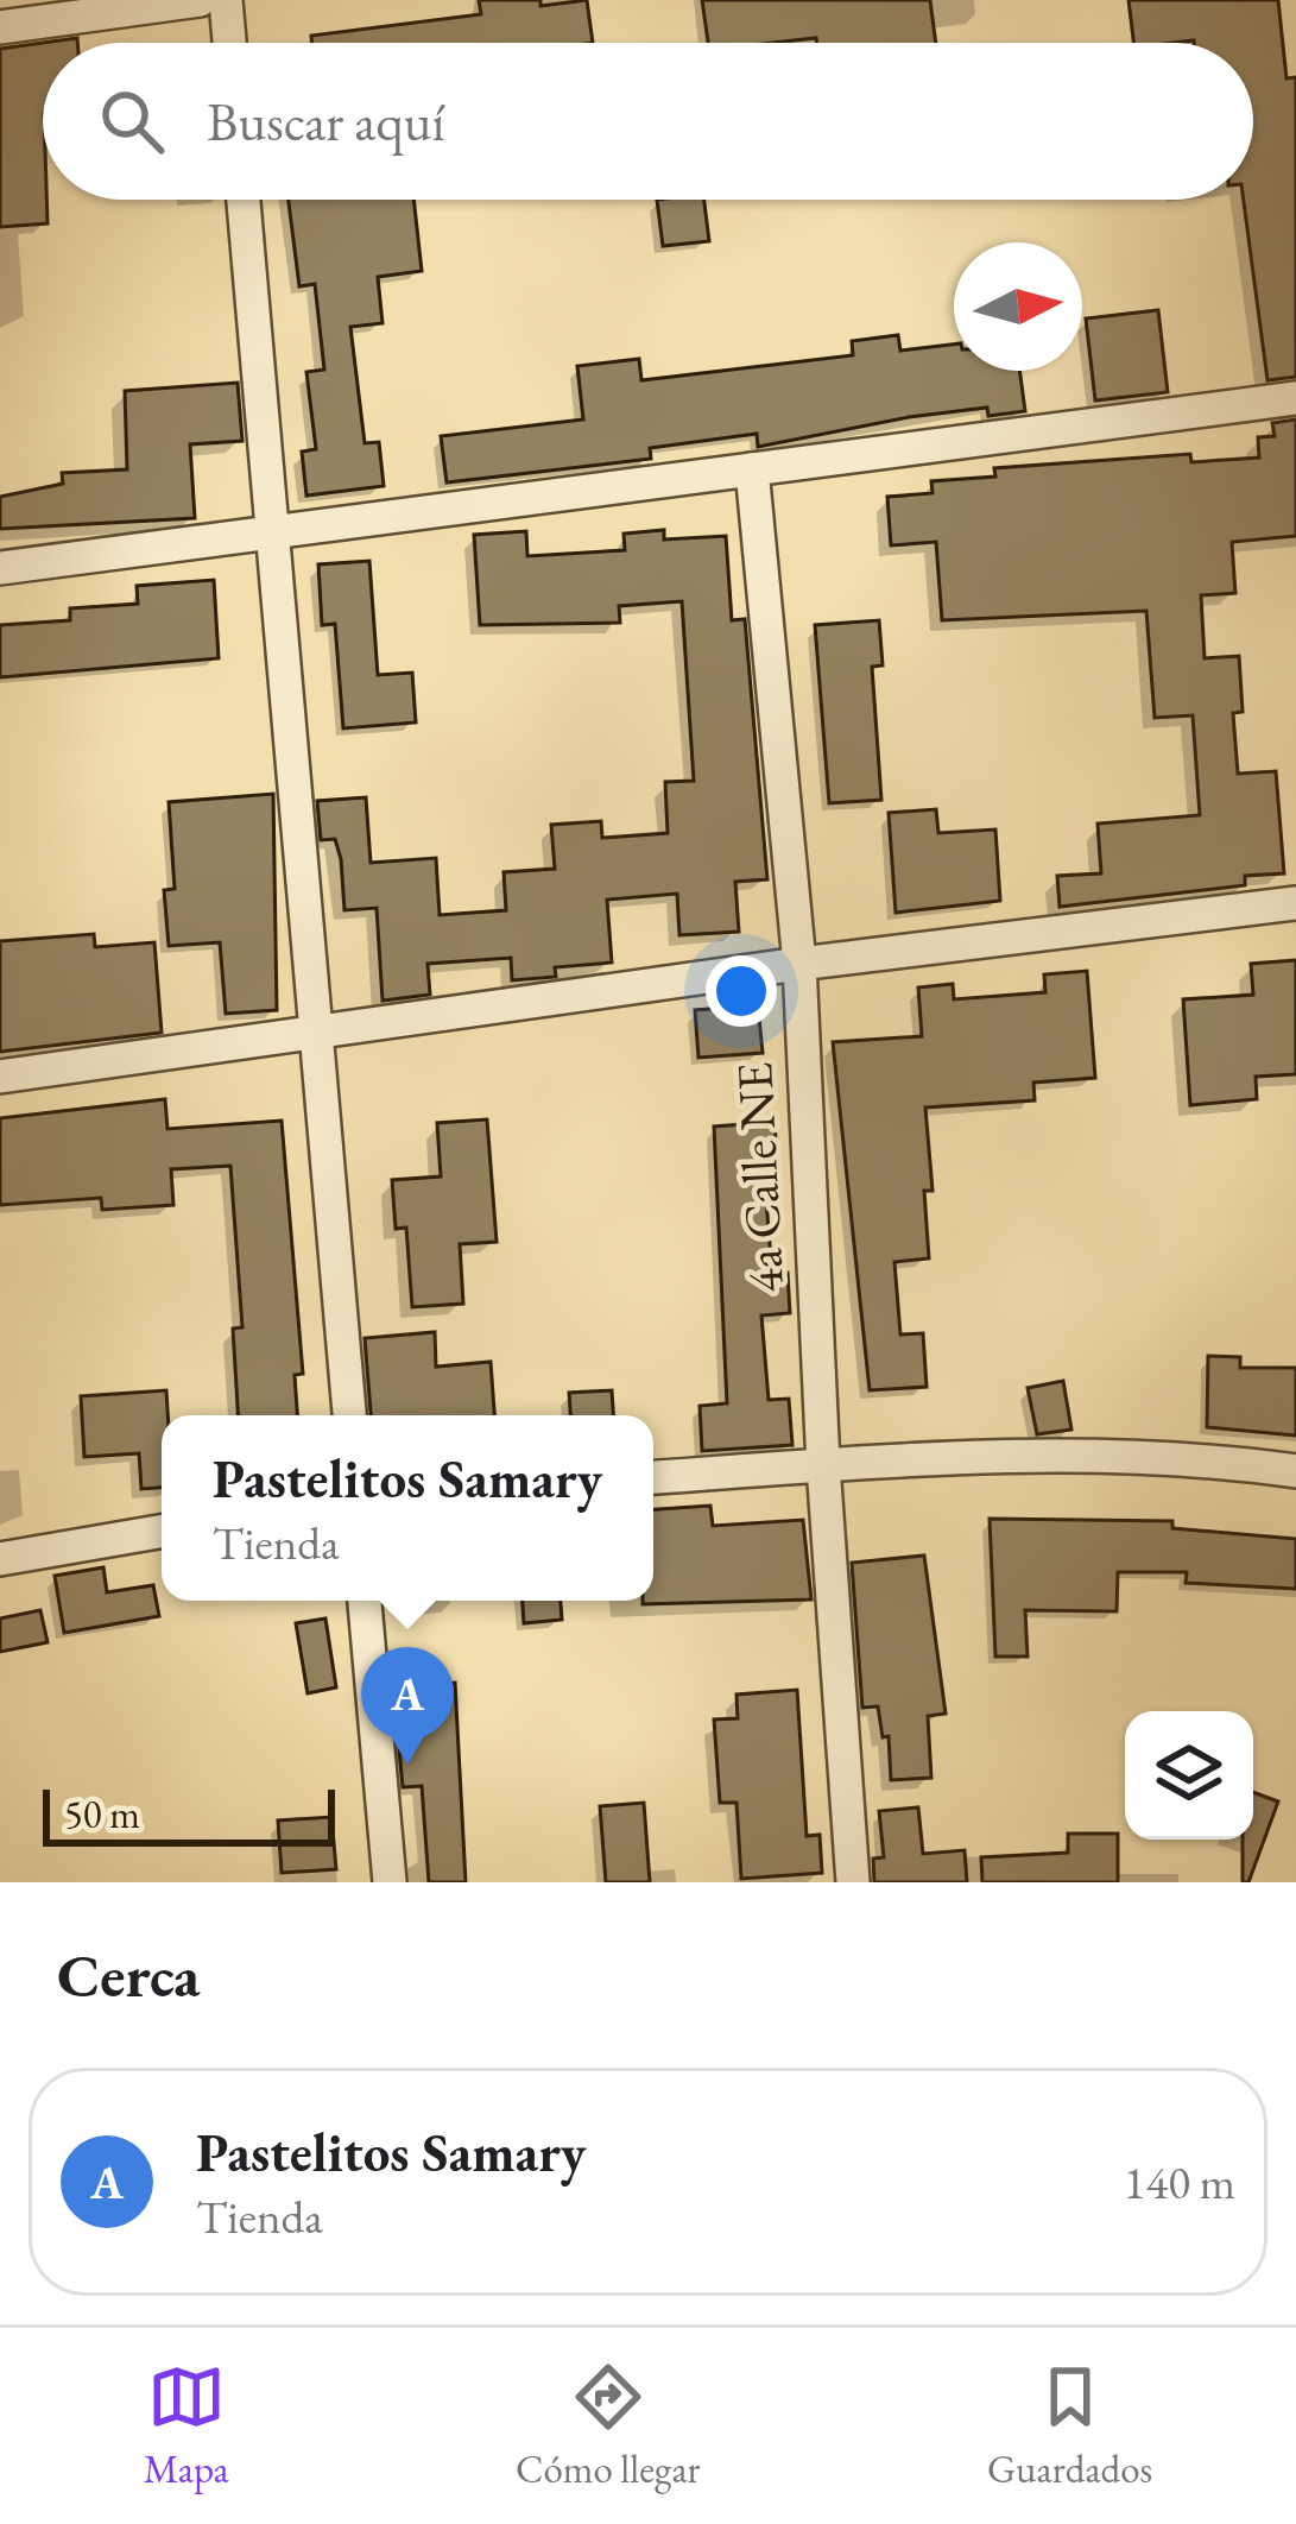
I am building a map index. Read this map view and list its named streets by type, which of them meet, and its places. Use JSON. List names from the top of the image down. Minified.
{"streets":{"street":["4a Calle NE"]},"scale_bar":"50 m","north":"right","page":{"search":"Buscar aquí","popup":["Pastelitos Samary","Tienda"],"pins":"A","scale":"50 m","heading":"Cerca","list":[{"mark":"A","name":"Pastelitos Samary","note":"Tienda","value":"140 m"}],"nav":["Mapa","Cómo llegar","Guardados"]}}
